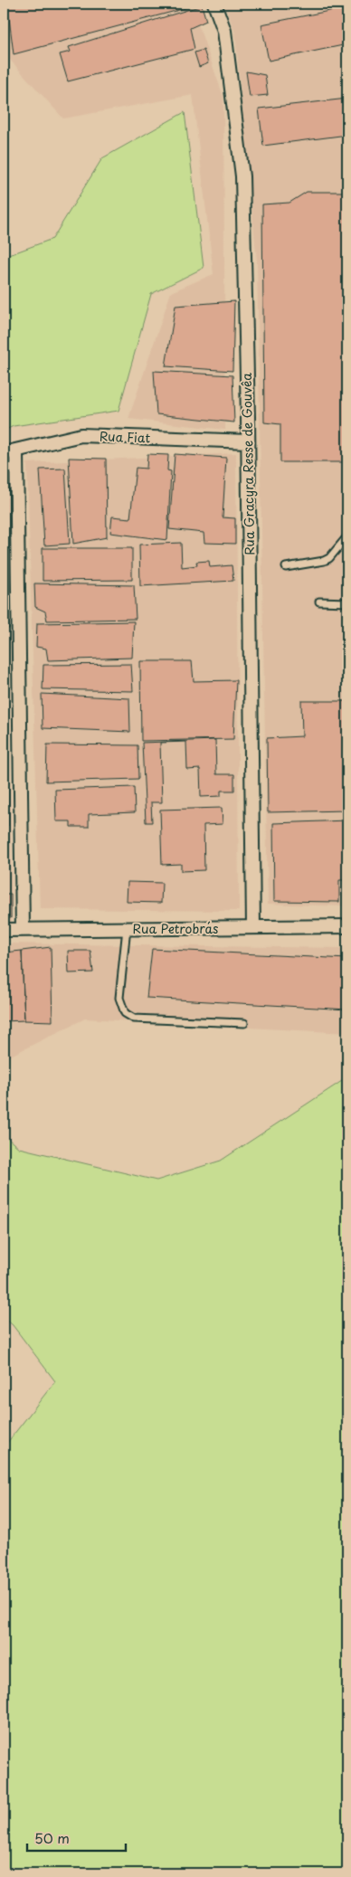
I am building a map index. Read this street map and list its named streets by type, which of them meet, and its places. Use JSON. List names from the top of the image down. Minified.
{"streets":{"street":["Rua Fiat","Rua Gracyra Resse de Gouvêa","Rua Petrobrás"]},"crossings":[["Rua Fiat","Rua Gracyra Resse de Gouvêa"],["Rua Gracyra Resse de Gouvêa","Rua Petrobrás"]],"scale_bar":"50 m"}
